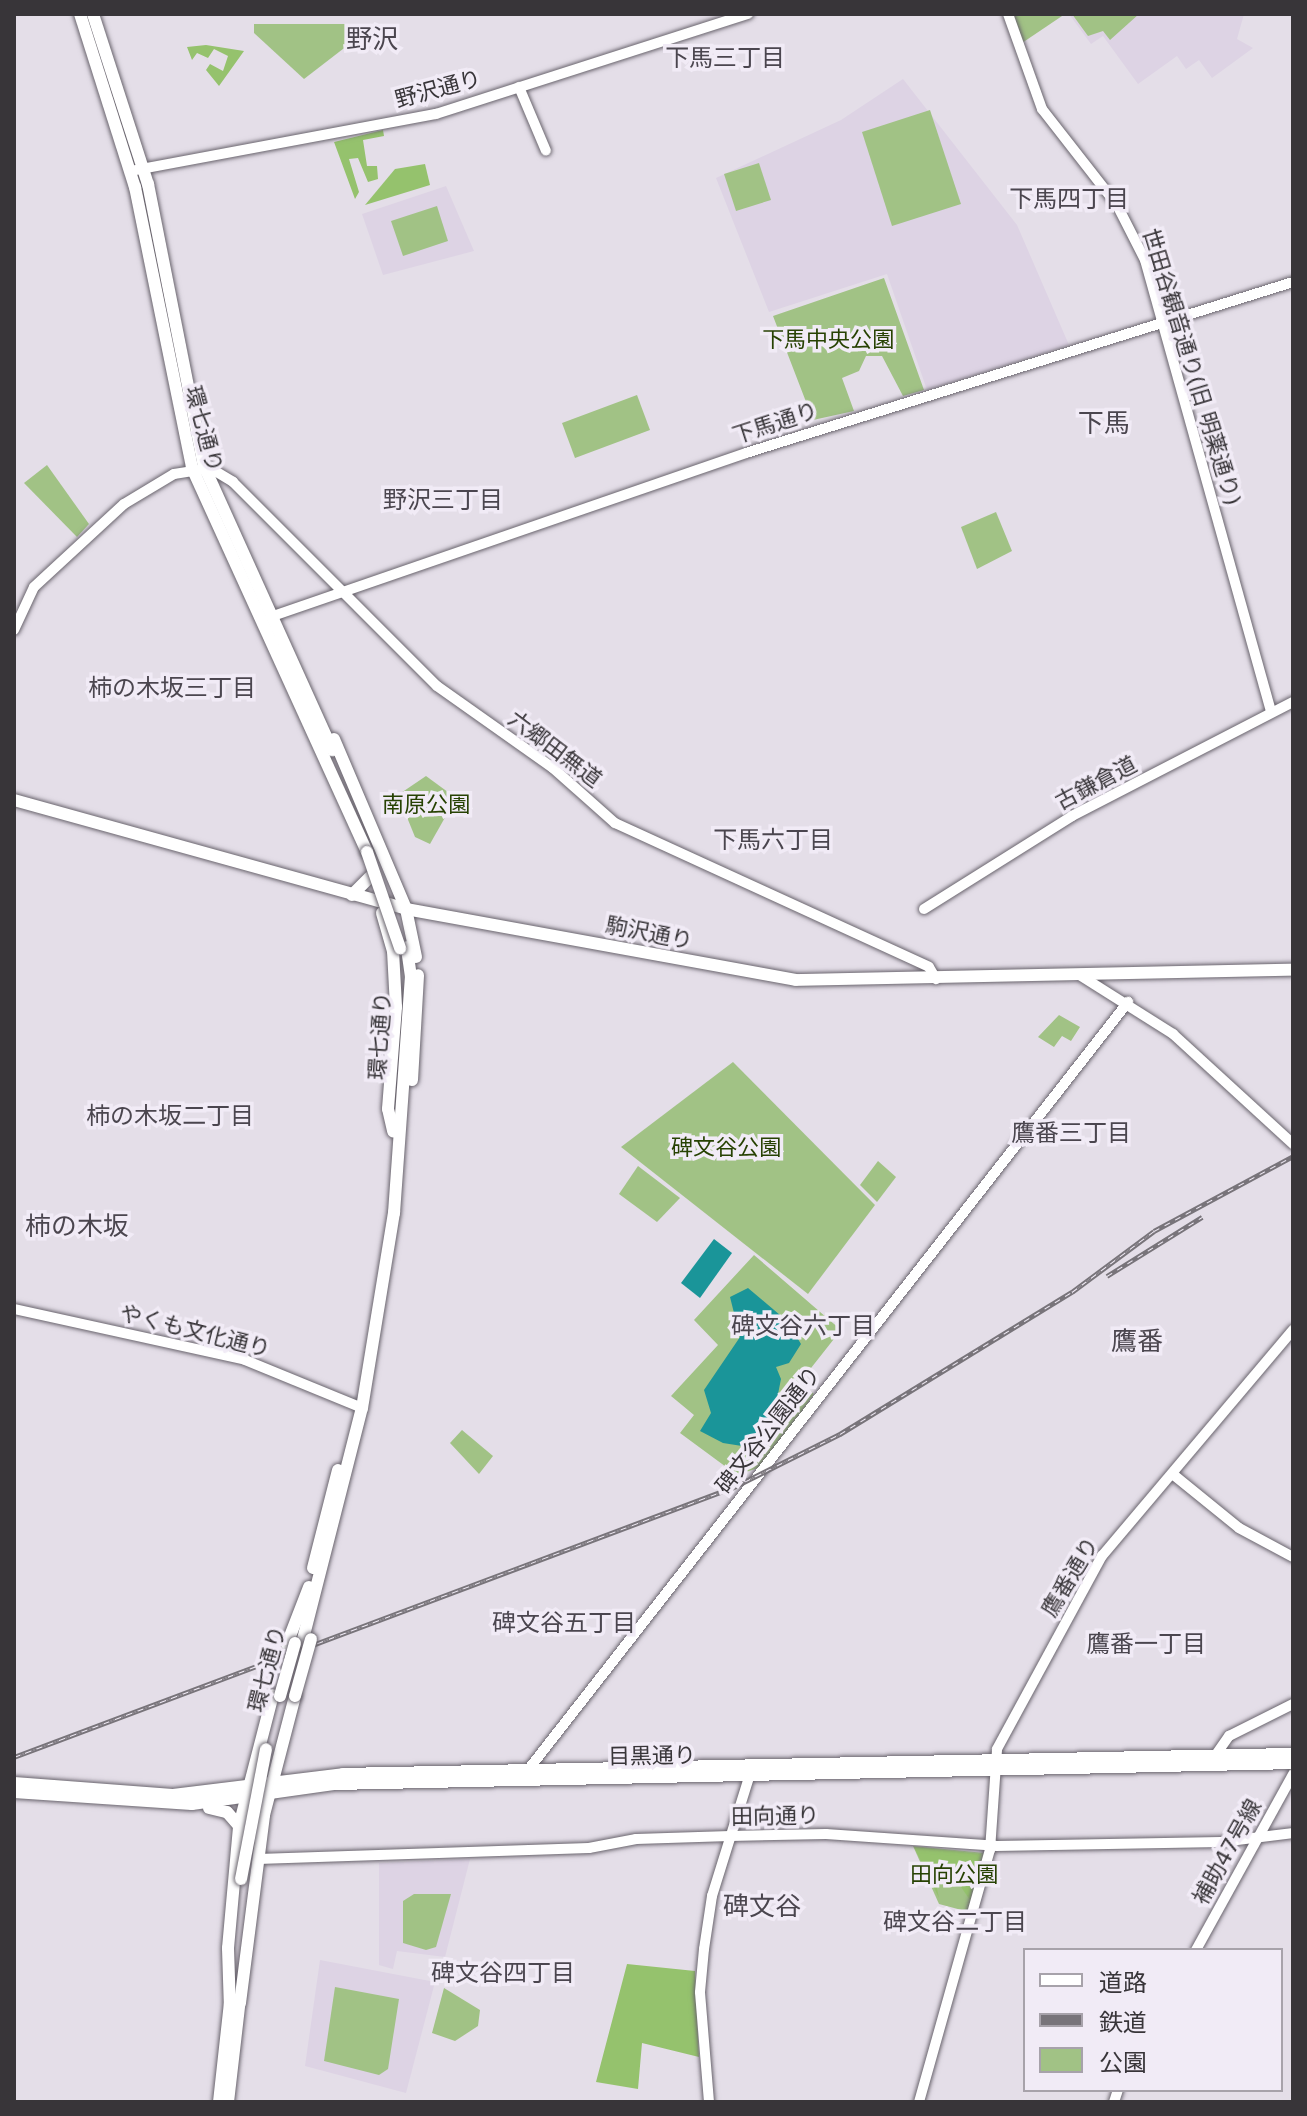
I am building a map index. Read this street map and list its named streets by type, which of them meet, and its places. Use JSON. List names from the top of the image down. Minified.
{"streets":{"main road":["環七通り","駒沢通り","目黒通り"],"street":["野沢通り","世田谷観音通り(旧 明薬通り)","下馬通り","六郷田無道","古鎌倉道","やくも文化通り","碑文谷公園通り","鷹番通り","田向通り","補助47号線"]},"crossings":[["野沢通り","環七通り"],["世田谷観音通り(旧 明薬通り)","下馬通り"],["世田谷観音通り(旧 明薬通り)","古鎌倉道"],["下馬通り","環七通り"],["下馬通り","六郷田無道"],["環七通り","六郷田無道"],["環七通り","やくも文化通り"],["六郷田無道","駒沢通り"],["碑文谷公園通り","目黒通り"],["鷹番通り","目黒通り"],["鷹番通り","田向通り"],["田向通り","補助47号線"]],"districts":["野沢","下馬三丁目","下馬四丁目","下馬","野沢三丁目","柿の木坂三丁目","下馬六丁目","柿の木坂二丁目","鷹番三丁目","柿の木坂","碑文谷六丁目","鷹番","碑文谷五丁目","鷹番一丁目","碑文谷","碑文谷二丁目","碑文谷四丁目"],"parks":["下馬中央公園","南原公園","碑文谷公園","田向公園"],"legend":["道路","鉄道","公園"]}
